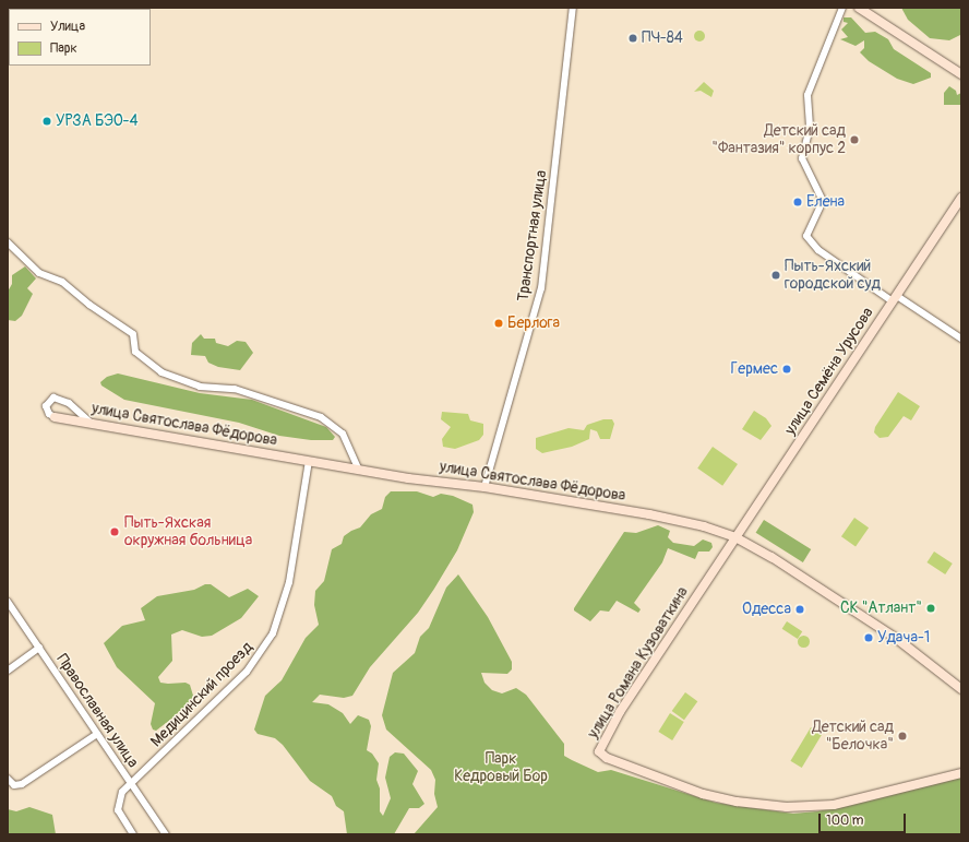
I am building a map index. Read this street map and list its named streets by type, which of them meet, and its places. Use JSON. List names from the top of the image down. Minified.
{"streets":{"street":["Транспортная улица","улица Семёна Урусова","улица Святослава Фёдорова","улица Романа Кузоваткина","Медицинский проезд","Православная улица"]},"crossings":[["Транспортная улица","улица Святослава Фёдорова"],["улица Семёна Урусова","улица Святослава Фёдорова"],["улица Семёна Урусова","улица Романа Кузоваткина"],["улица Святослава Фёдорова","улица Романа Кузоваткина"],["улица Святослава Фёдорова","Медицинский проезд"],["Медицинский проезд","Православная улица"]],"parks":["Парк Кедровый Бор"],"places":["ПЧ-84","УРЗА БЭО-4","Детский сад \"Фантазия\" корпус 2","Елена","Пыть-Яхский городской суд","Берлога","Гермес","Пыть-Яхская окружная больница","СК \"Атлант\"","Одесса","Удача-1","Детский сад \"Белочка\""],"legend":["Улица","Парк"],"scale_bar":"100 m"}
